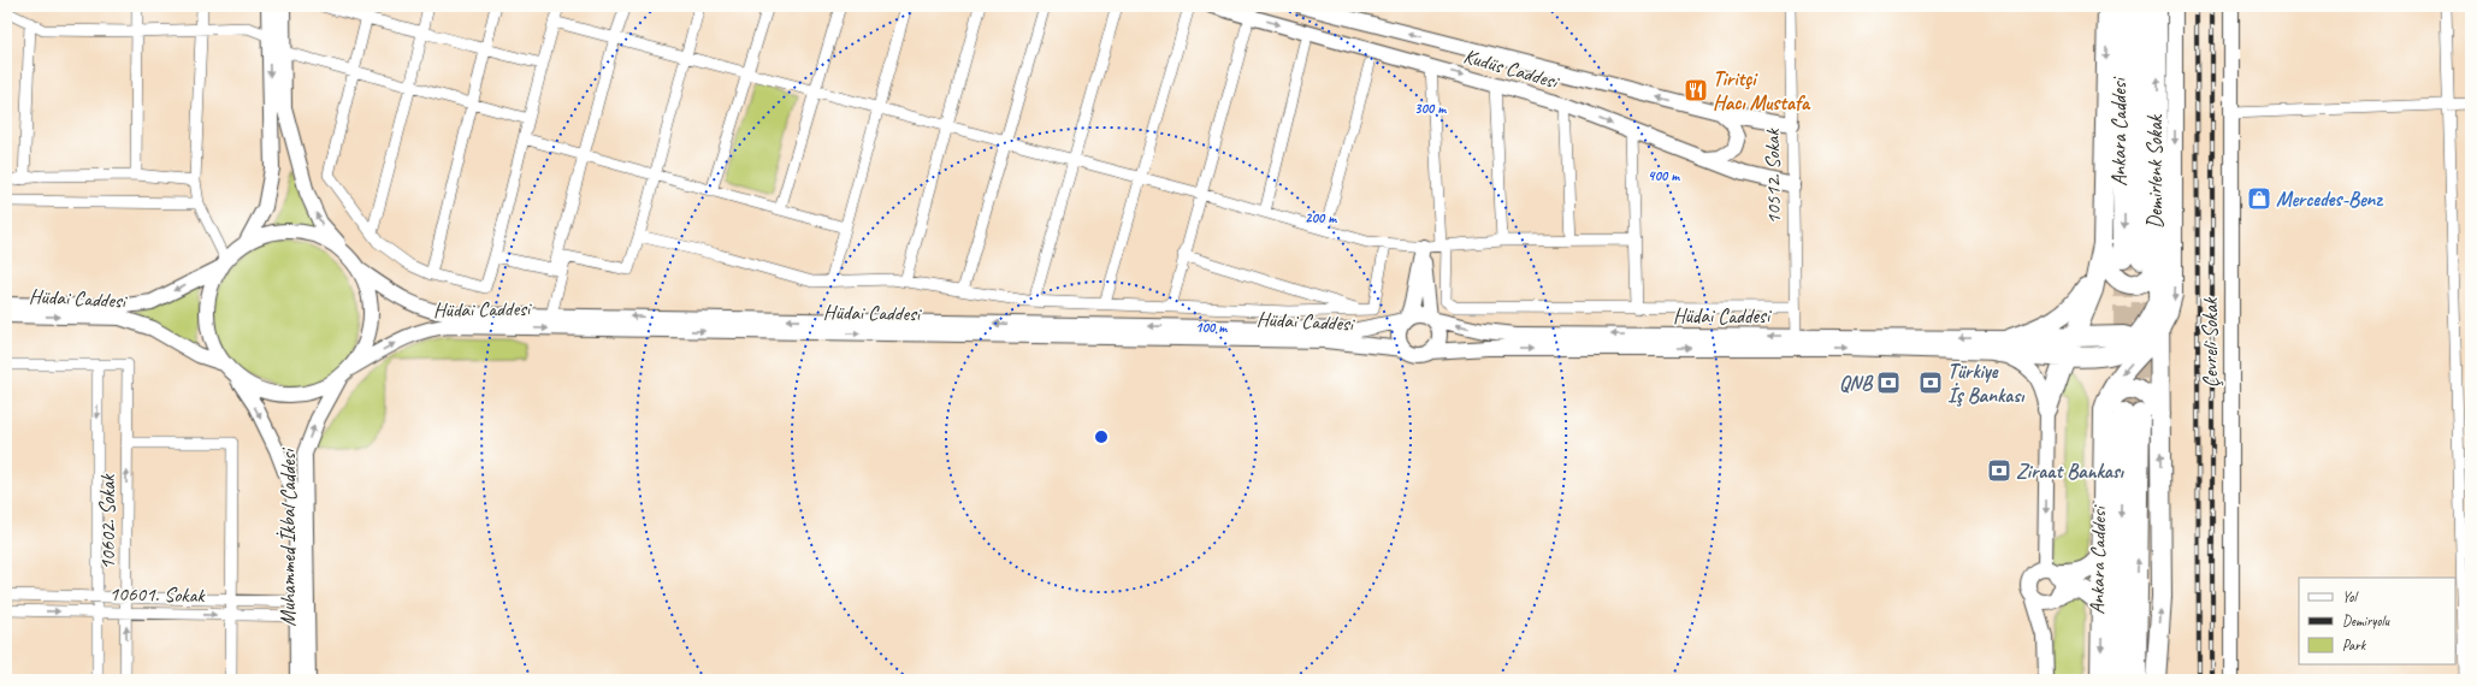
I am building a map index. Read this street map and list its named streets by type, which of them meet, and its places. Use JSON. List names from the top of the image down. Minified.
{"streets":{"highway":["Ankara Caddesi"],"street":["Kudüs Caddesi","Demirlenk Sokak","10512. Sokak","Hüdai Caddesi","Çevreli Sokak","10602. Sokak","Muhammed İkbal Caddesi","10601. Sokak"]},"crossings":[["Kudüs Caddesi","10512. Sokak"],["10512. Sokak","Hüdai Caddesi"],["Hüdai Caddesi","Muhammed İkbal Caddesi"],["10602. Sokak","10601. Sokak"],["Muhammed İkbal Caddesi","10601. Sokak"]],"one_way":["Demirlenk Sokak"],"places":{"restaurant":["Tiritçi Hacı Mustafa"],"shop":["Mercedes-Benz"],"bank":["QNB","Türkiye İş Bankası","Ziraat Bankası"]},"legend":["Yol","Demiryolu","Park"],"rings":["300 m","400 m","200 m","100 m"]}
